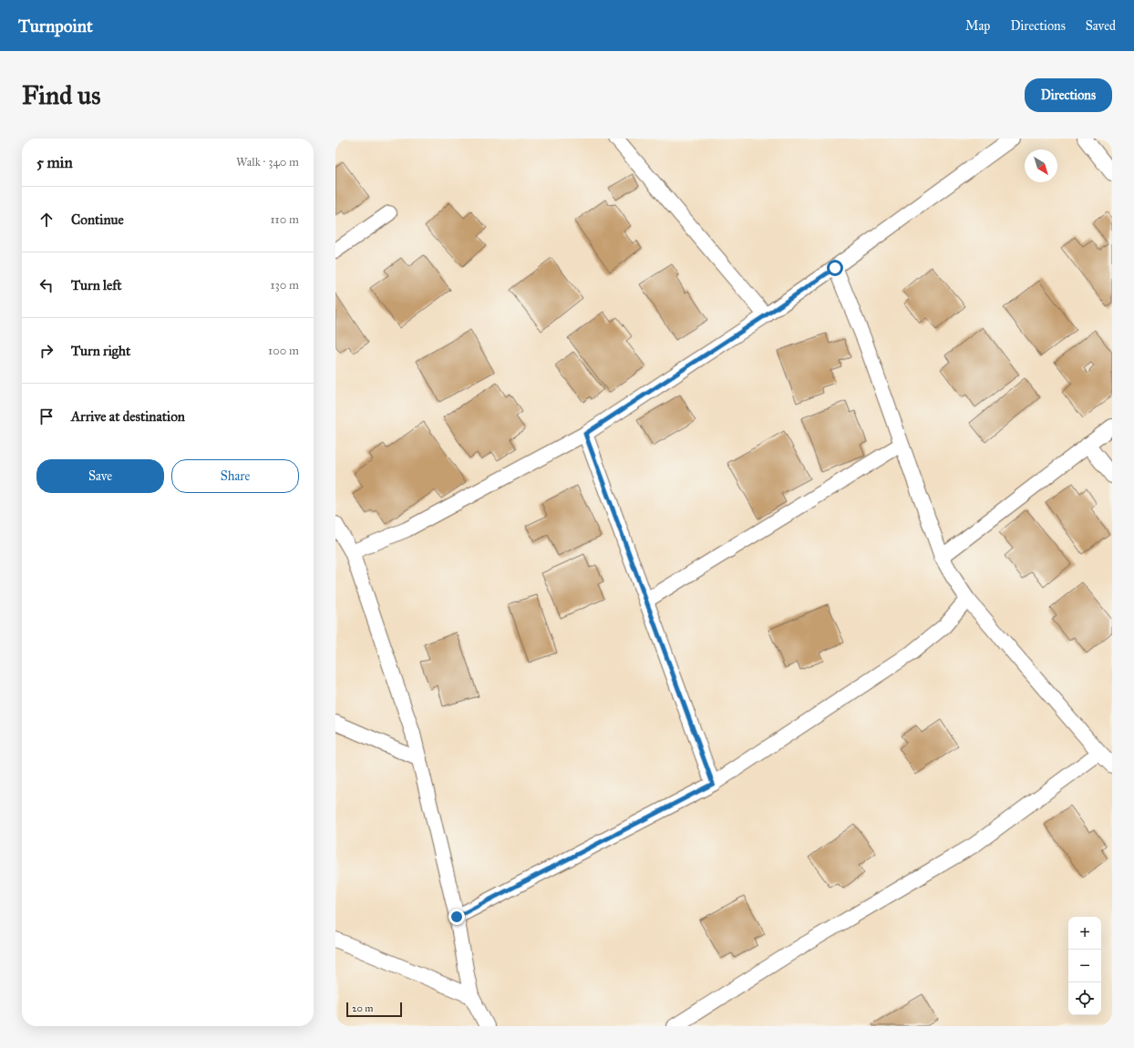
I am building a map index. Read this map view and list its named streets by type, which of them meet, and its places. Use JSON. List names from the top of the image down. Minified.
{"scale_bar":"20 m","north":"bottom right","page":{"header":"Turnpoint","nav":["Map","Directions","Saved"],"buttons":["Directions",["Save","Share"]],"title":"Find us","heading":["5 min","Walk · 340 m"],"list":[["Continue","110 m"],["Turn left","130 m"],["Turn right","100 m"],"Arrive at destination"],"map_buttons":["+","−"],"scale":"20 m"}}
